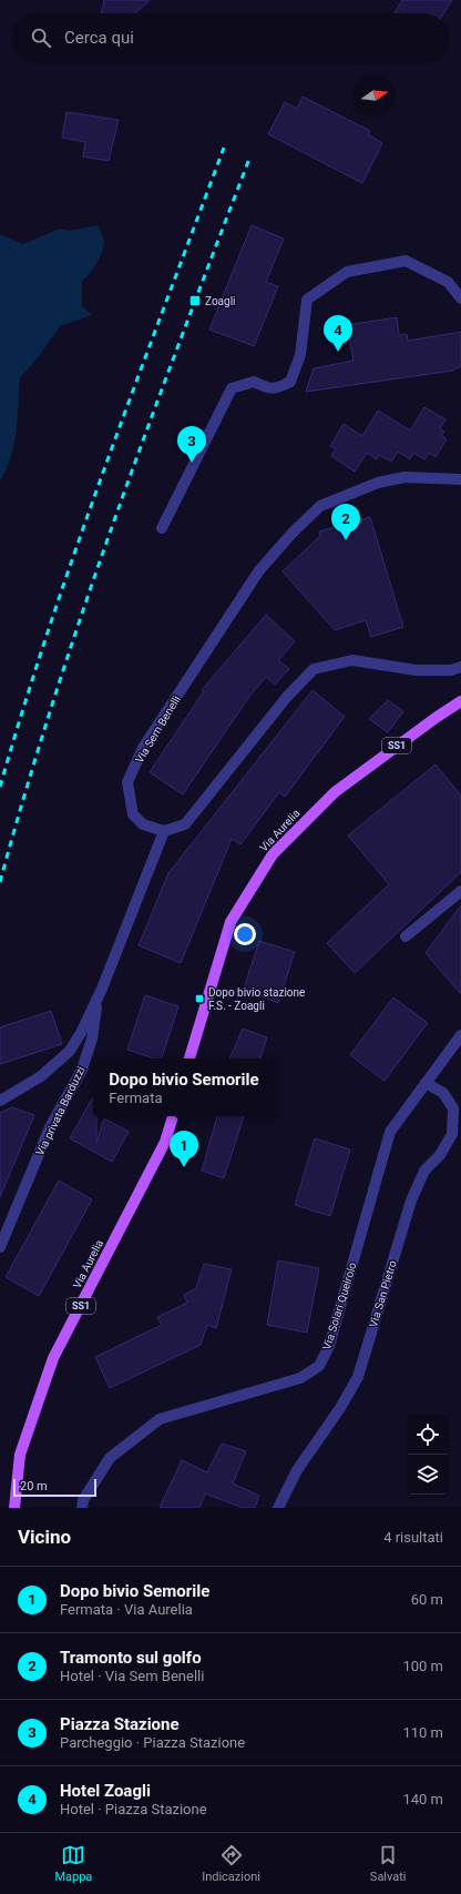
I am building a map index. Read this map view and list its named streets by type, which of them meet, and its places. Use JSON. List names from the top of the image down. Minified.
{"streets":{"main road":["SS1","Via Aurelia"],"street":["Via Sem Benelli","Via privata Barduzzi","Via San Pietro","Via Solari Queirolo"]},"crossings":[["Via Sem Benelli","Via privata Barduzzi"],["Via San Pietro","Via Solari Queirolo"]],"places":{"transit":["Zoagli","Dopo bivio stazione F.S. - Zoagli"]},"scale_bar":"20 m","north":"right","page":{"search":"Cerca qui","pins":["4","3","2","1"],"popup":["Dopo bivio Semorile","Fermata"],"scale":"20 m","heading":["Vicino","4 risultati"],"list":[{"mark":"1","name":"Dopo bivio Semorile","note":"Fermata · Via Aurelia","value":"60 m"},{"mark":"2","name":"Tramonto sul golfo","note":"Hotel · Via Sem Benelli","value":"100 m"},{"mark":"3","name":"Piazza Stazione","note":"Parcheggio · Piazza Stazione","value":"110 m"},{"mark":"4","name":"Hotel Zoagli","note":"Hotel · Piazza Stazione","value":"140 m"}],"nav":["Mappa","Indicazioni","Salvati"]}}
